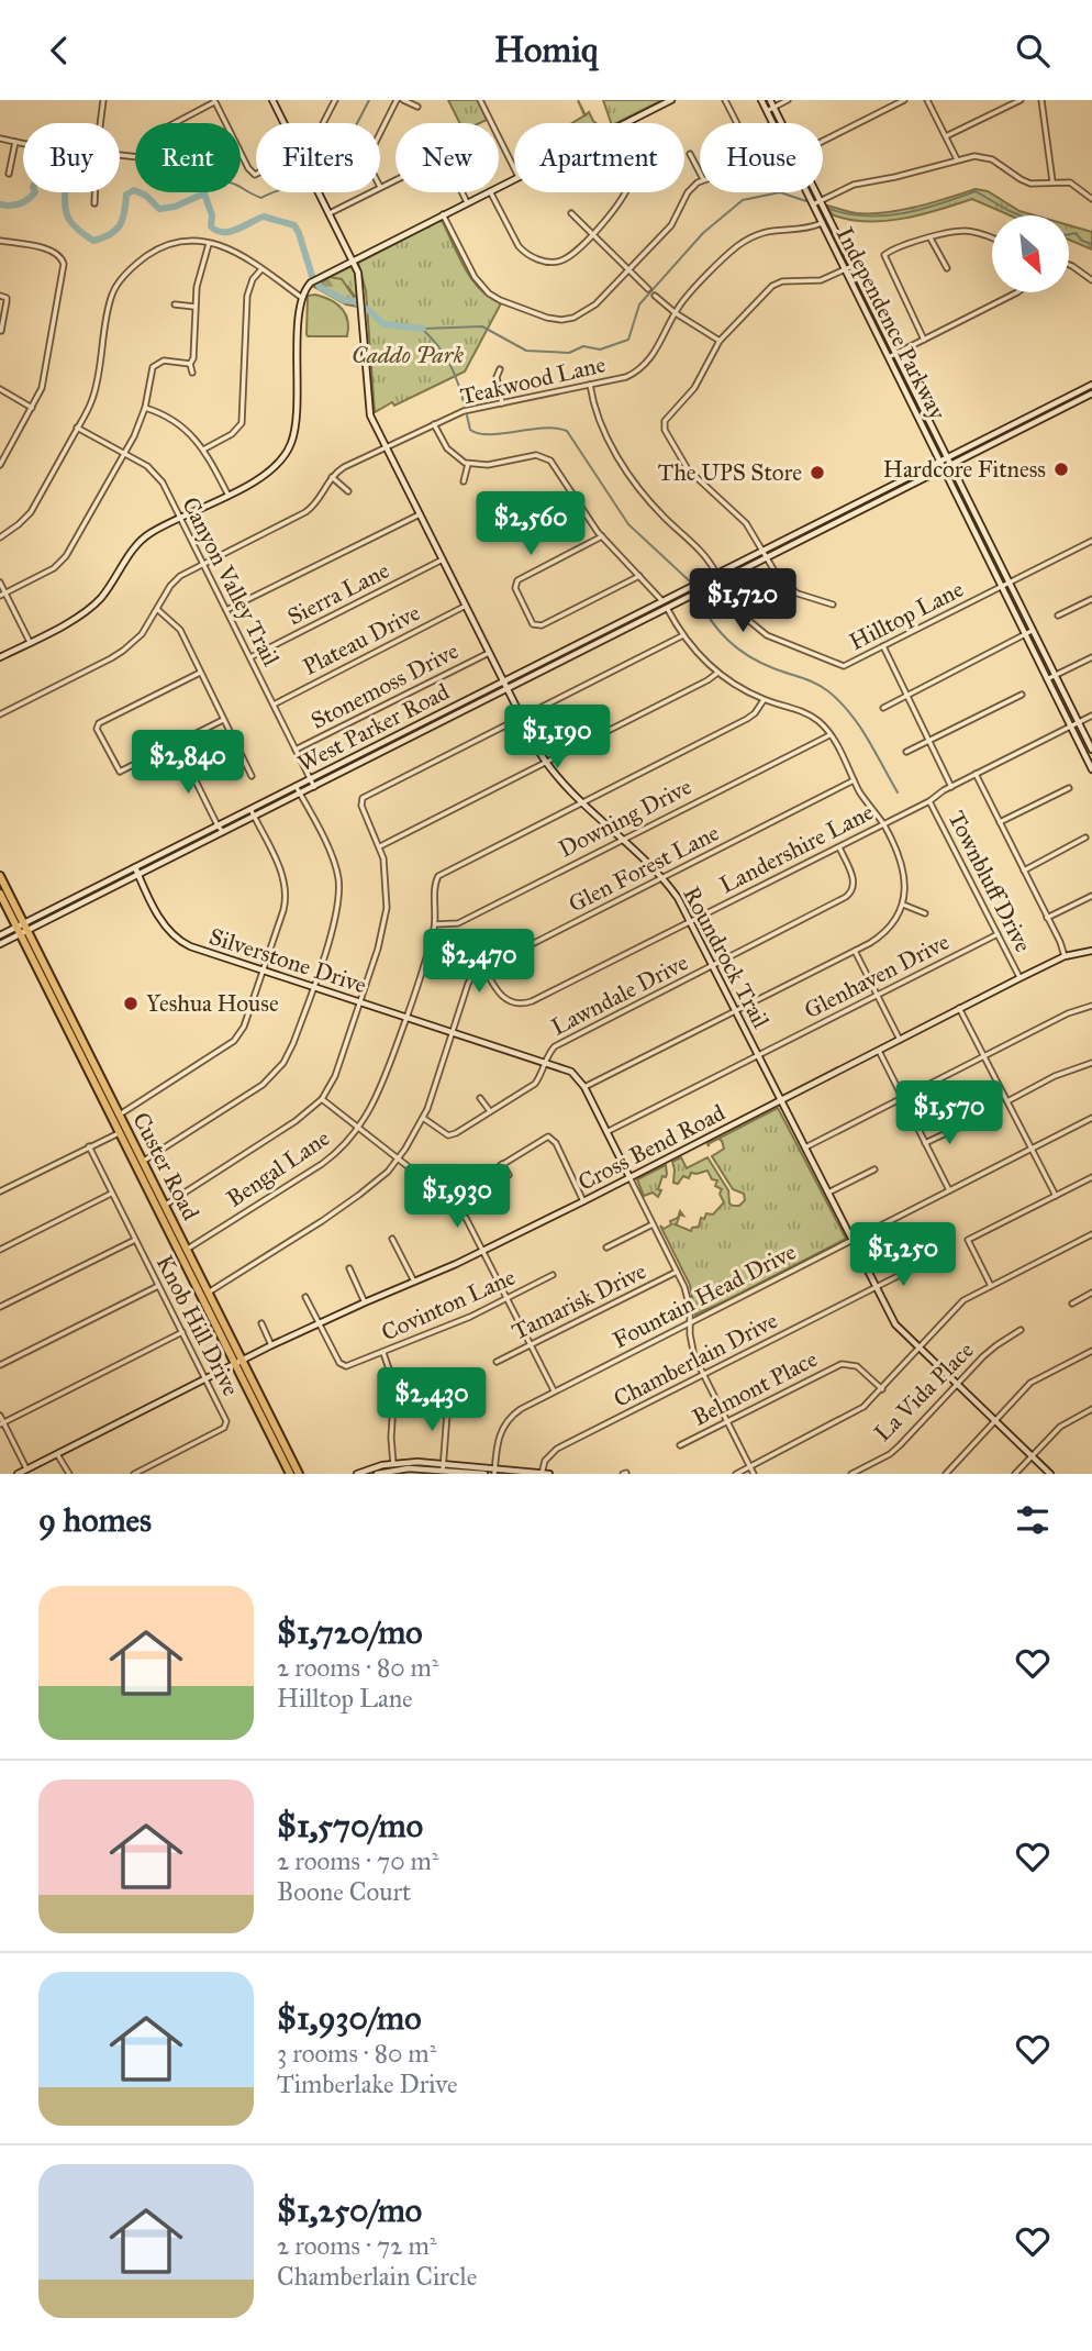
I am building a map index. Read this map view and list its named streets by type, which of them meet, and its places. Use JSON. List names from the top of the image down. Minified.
{"streets":{"main road":["Custer Road"],"street":["Independence Parkway","Teakwood Lane","Canyon Valley Trail","Sierra Lane","Hilltop Lane","Plateau Drive","Stonemoss Drive","West Parker Road","Downing Drive","Landershire Lane","Glen Forest Lane","Townbluff Drive","Roundrock Trail","Silverstone Drive","Glenhaven Drive","Lawndale Drive","Cross Bend Road","Bengal Lane","Fountain Head Drive","Tamarisk Drive","Covinton Lane","Knob Hill Drive","Chamberlain Drive","Belmont Place","La Vida Place"]},"crossings":[["Independence Parkway","Teakwood Lane"],["Independence Parkway","Hilltop Lane"],["Independence Parkway","West Parker Road"],["Independence Parkway","Landershire Lane"],["Teakwood Lane","Canyon Valley Trail"],["Teakwood Lane","Hilltop Lane"],["Teakwood Lane","Roundrock Trail"],["Canyon Valley Trail","Sierra Lane"],["Canyon Valley Trail","Plateau Drive"],["Canyon Valley Trail","Stonemoss Drive"],["Canyon Valley Trail","West Parker Road"],["Sierra Lane","Roundrock Trail"],["Hilltop Lane","West Parker Road"],["Hilltop Lane","Townbluff Drive"],["Plateau Drive","Roundrock Trail"],["Stonemoss Drive","Roundrock Trail"],["West Parker Road","Roundrock Trail"],["West Parker Road","Silverstone Drive"],["West Parker Road","Custer Road"],["Downing Drive","Roundrock Trail"],["Downing Drive","Bengal Lane"],["Landershire Lane","Glen Forest Lane"],["Landershire Lane","Townbluff Drive"],["Landershire Lane","Roundrock Trail"],["Landershire Lane","Lawndale Drive"],["Glen Forest Lane","Roundrock Trail"],["Glen Forest Lane","Silverstone Drive"],["Glen Forest Lane","Lawndale Drive"],["Glen Forest Lane","Custer Road"],["Townbluff Drive","Glenhaven Drive"],["Townbluff Drive","Cross Bend Road"],["Roundrock Trail","Glenhaven Drive"],["Roundrock Trail","Lawndale Drive"],["Roundrock Trail","Cross Bend Road"],["Roundrock Trail","Bengal Lane"],["Roundrock Trail","Fountain Head Drive"],["Roundrock Trail","Chamberlain Drive"],["Roundrock Trail","La Vida Place"],["Silverstone Drive","Lawndale Drive"],["Silverstone Drive","Bengal Lane"],["Cross Bend Road","Custer Road"],["Cross Bend Road","Covinton Lane"],["Cross Bend Road","Knob Hill Drive"],["Custer Road","Bengal Lane"]],"parks":["Caddo Park"],"places":["Hardcore Fitness","The UPS Store","Yeshua House"],"north":"bottom right","page":{"header":"Homiq","chip":["Buy","Rent","Filters","New","Apartment","House"],"price":["$2,560","$1,720","$1,190","$2,840","$2,470","$1,570","$1,930","$1,250","$2,430"],"heading":"9 homes","list":[{"name":"$1,720/mo","note":"2 rooms · 80 m² · Hilltop Lane"},{"name":"$1,570/mo","note":"2 rooms · 70 m² · Boone Court"},{"name":"$1,930/mo","note":"3 rooms · 80 m² · Timberlake Drive"},{"name":"$1,250/mo","note":"2 rooms · 72 m² · Chamberlain Circle"}]}}
